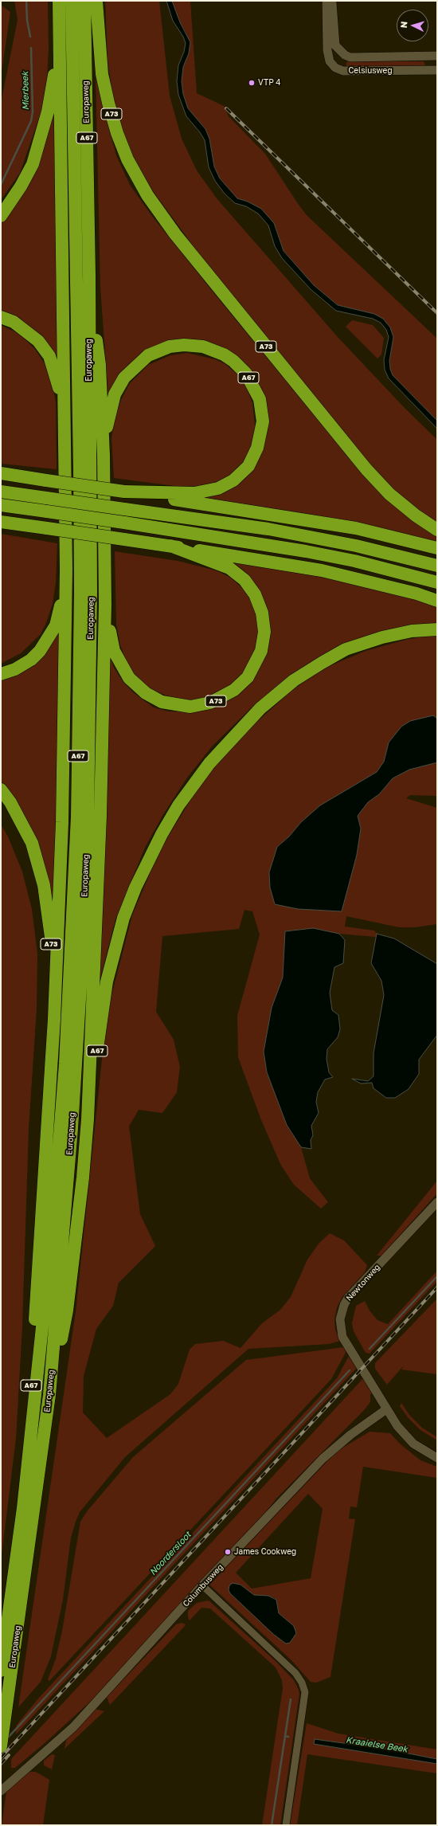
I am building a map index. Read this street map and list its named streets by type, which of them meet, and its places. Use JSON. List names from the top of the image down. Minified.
{"streets":{"highway":["Europaweg","A73","A67"],"street":["Celsiusweg","Newtonweg","Columbusweg"]},"crossings":[["Europaweg","A67"],["A73","A67"],["Newtonweg","Columbusweg"]],"water":["Mierbeek","Noordersloot","Kraaielse Beek"],"places":["VTP 4","James Cookweg"],"north":"left"}
